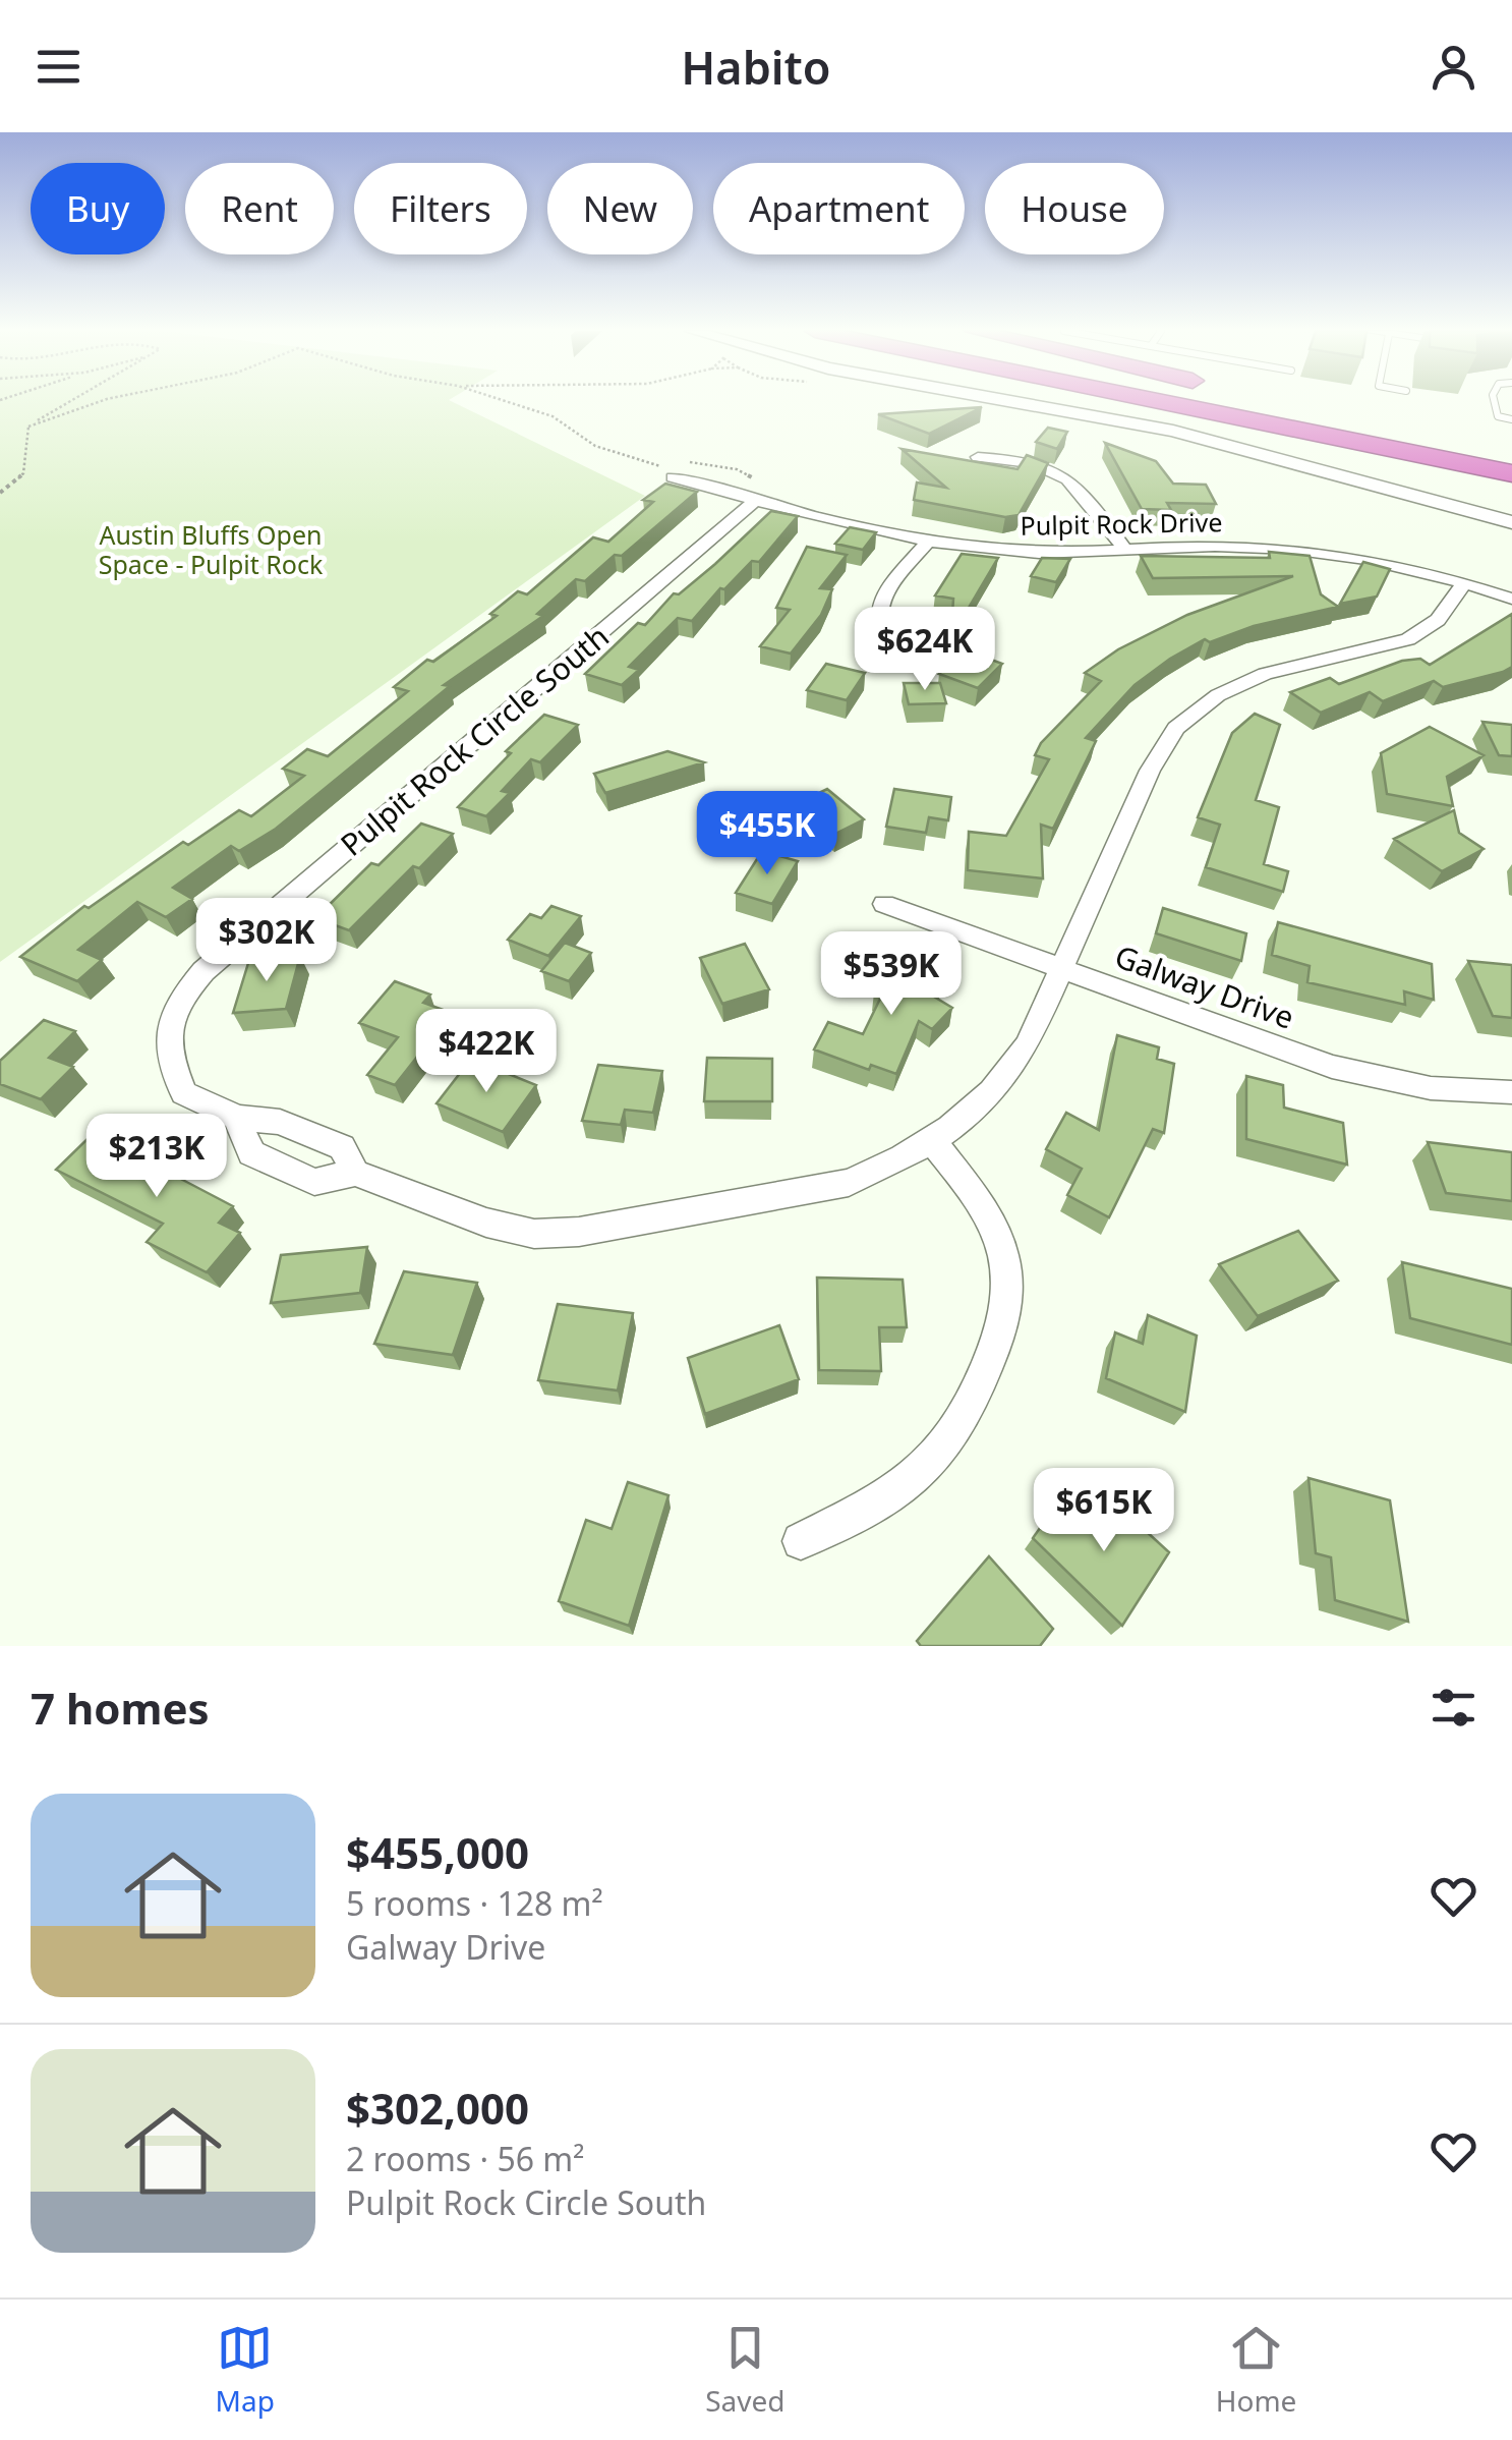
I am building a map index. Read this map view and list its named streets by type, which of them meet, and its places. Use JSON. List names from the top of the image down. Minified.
{"streets":{"street":["Pulpit Rock Drive","Pulpit Rock Circle South","Galway Drive"]},"crossings":[["Pulpit Rock Drive","Pulpit Rock Circle South"],["Pulpit Rock Circle South","Galway Drive"]],"parks":["Austin Bluffs Open Space - Pulpit Rock"],"page":{"header":"Habito","chip":["Buy","Rent","Filters","New","Apartment","House"],"price":["$624K","$455K","$302K","$539K","$422K","$213K","$615K"],"heading":"7 homes","list":[{"name":"$455,000","note":"5 rooms · 128 m² · Galway Drive"},{"name":"$302,000","note":"2 rooms · 56 m² · Pulpit Rock Circle South"}],"tabs":["Map","Saved","Home"]}}
